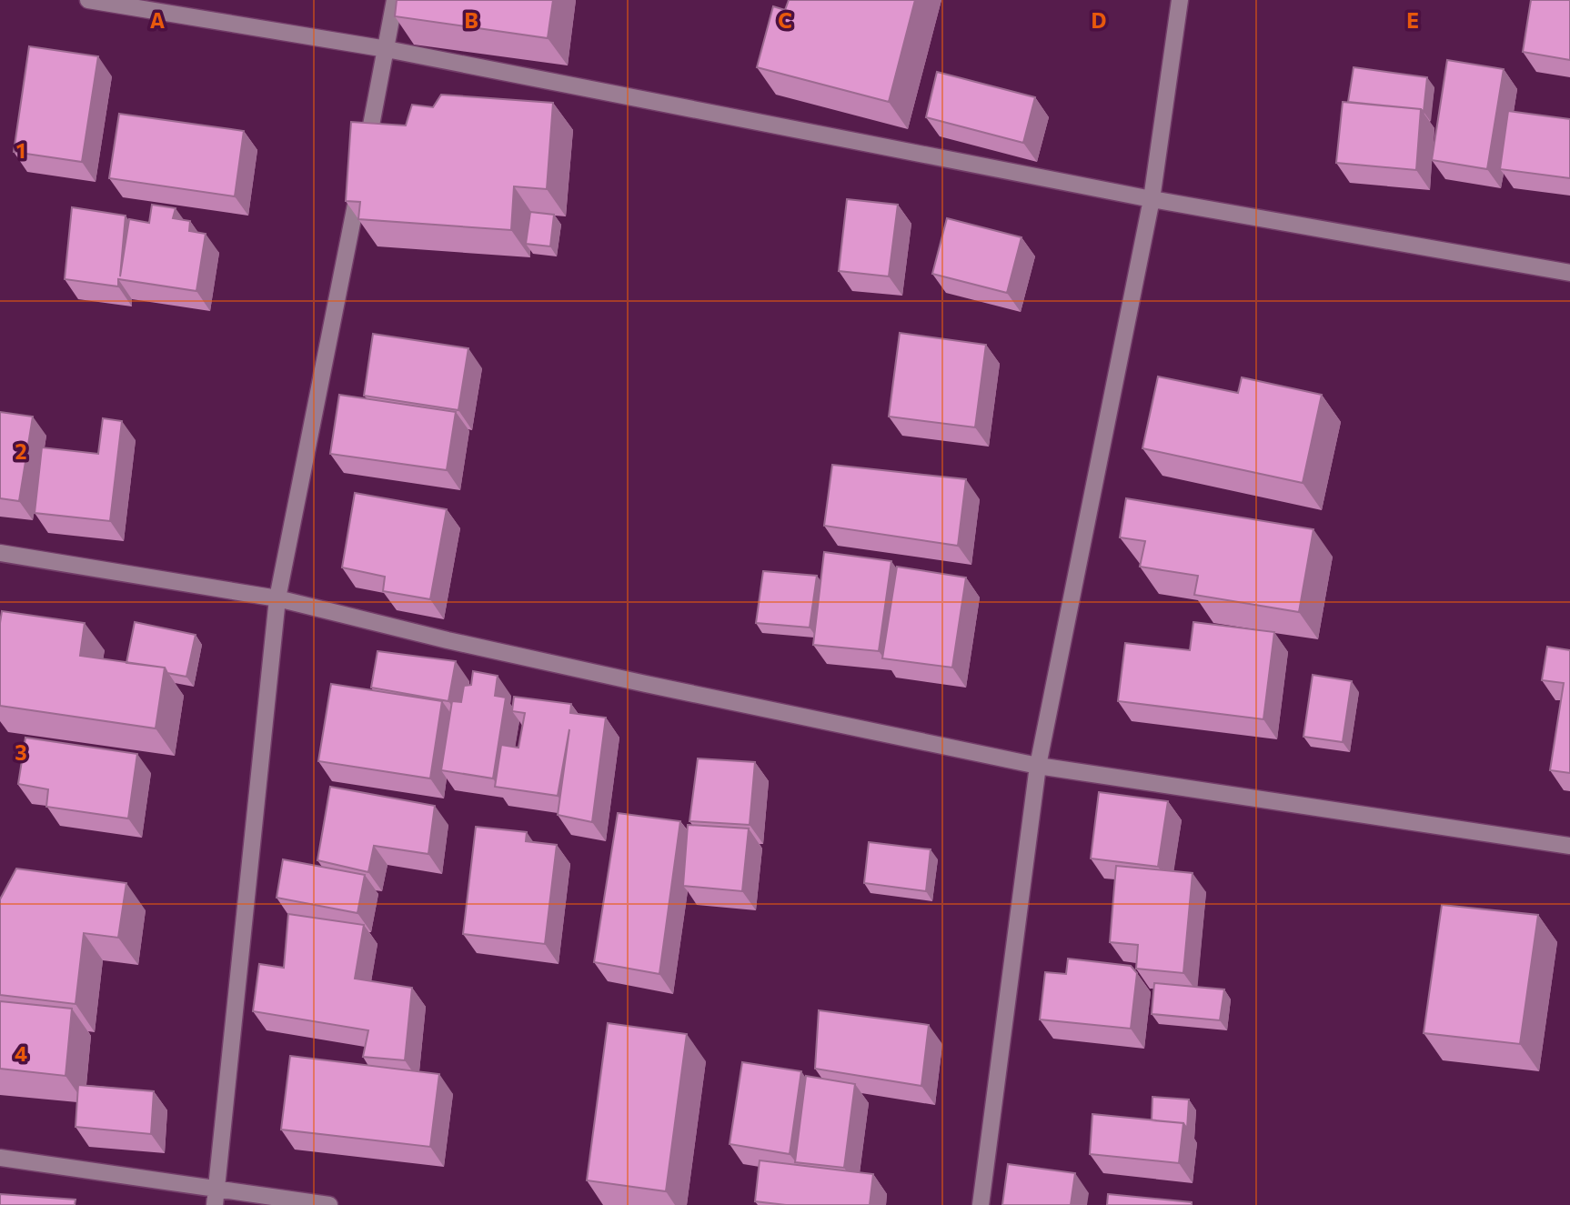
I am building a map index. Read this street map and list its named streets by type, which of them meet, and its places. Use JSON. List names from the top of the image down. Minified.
{"grid":{"columns":["A","B","C","D","E"],"rows":["1","2","3","4"]}}
